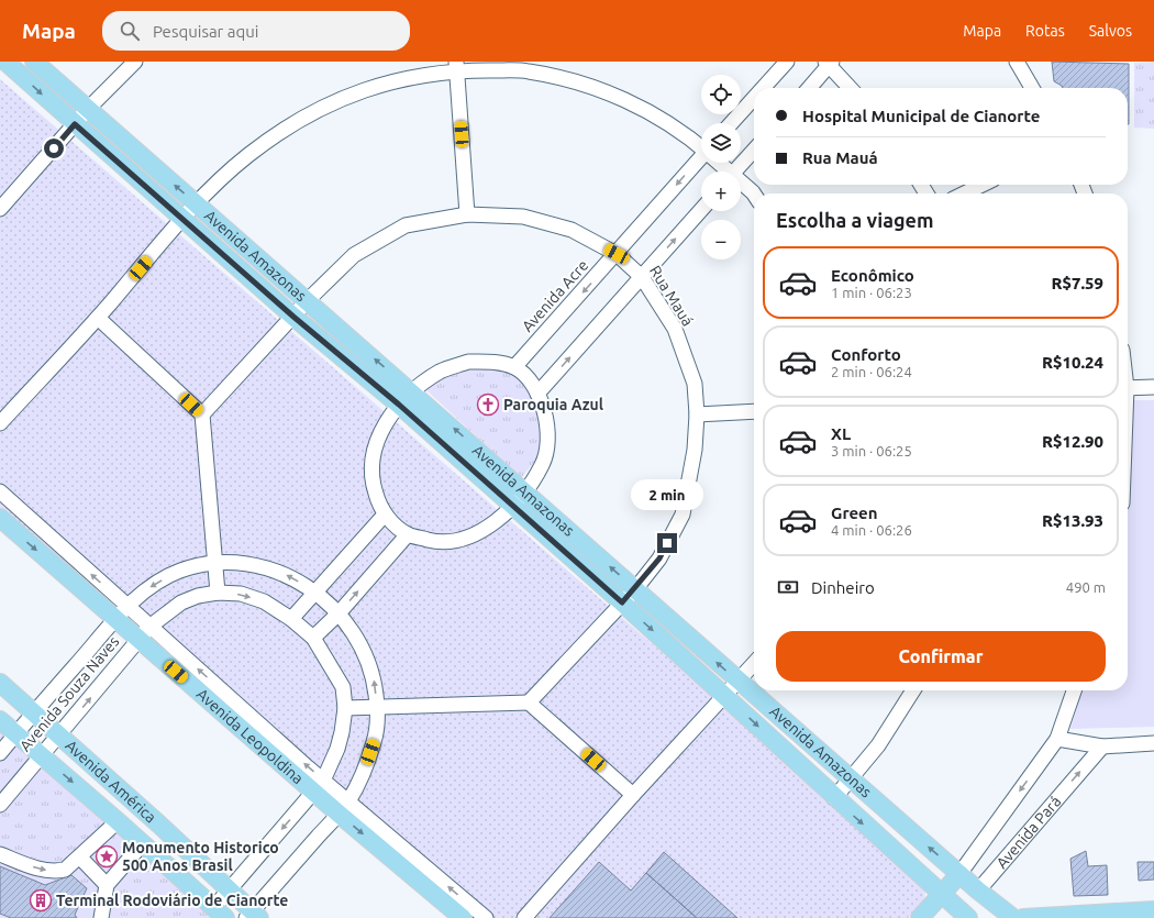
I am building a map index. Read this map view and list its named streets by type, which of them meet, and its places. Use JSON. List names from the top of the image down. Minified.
{"streets":{"main road":["Avenida Amazonas","Avenida Leopoldina","Avenida América","Avenida Pará"],"street":["Avenida Acre","Rua Mauá","Avenida Souza Naves"]},"crossings":[["Avenida Amazonas","Rua Mauá"],["Avenida Amazonas","Avenida Pará"],["Avenida Acre","Rua Mauá"],["Avenida Souza Naves","Avenida Leopoldina"],["Avenida Souza Naves","Avenida América"]],"one_way":["Avenida Leopoldina"],"places":{"church":["Paroquia Azul"],"place":["Monumento Historico 500 Anos Brasil"],"building":["Terminal Rodoviário de Cianorte"]},"page":{"header":"Mapa","search":"Pesquisar aqui","nav":["Mapa","Rotas","Salvos"],"map_buttons":["+","−"],"banner":["Hospital Municipal de Cianorte","Rua Mauá"],"heading":"Escolha a viagem","list":[{"name":"Econômico","note":"1 min · 06:23","value":"R$7.59"},{"name":"Conforto","note":"2 min · 06:24","value":"R$10.24"},{"name":"XL","note":"3 min · 06:25","value":"R$12.90"},{"name":"Green","note":"4 min · 06:26","value":"R$13.93"}],"bubble":"2 min","pay":["Dinheiro","490 m"],"buttons":"Confirmar"}}
